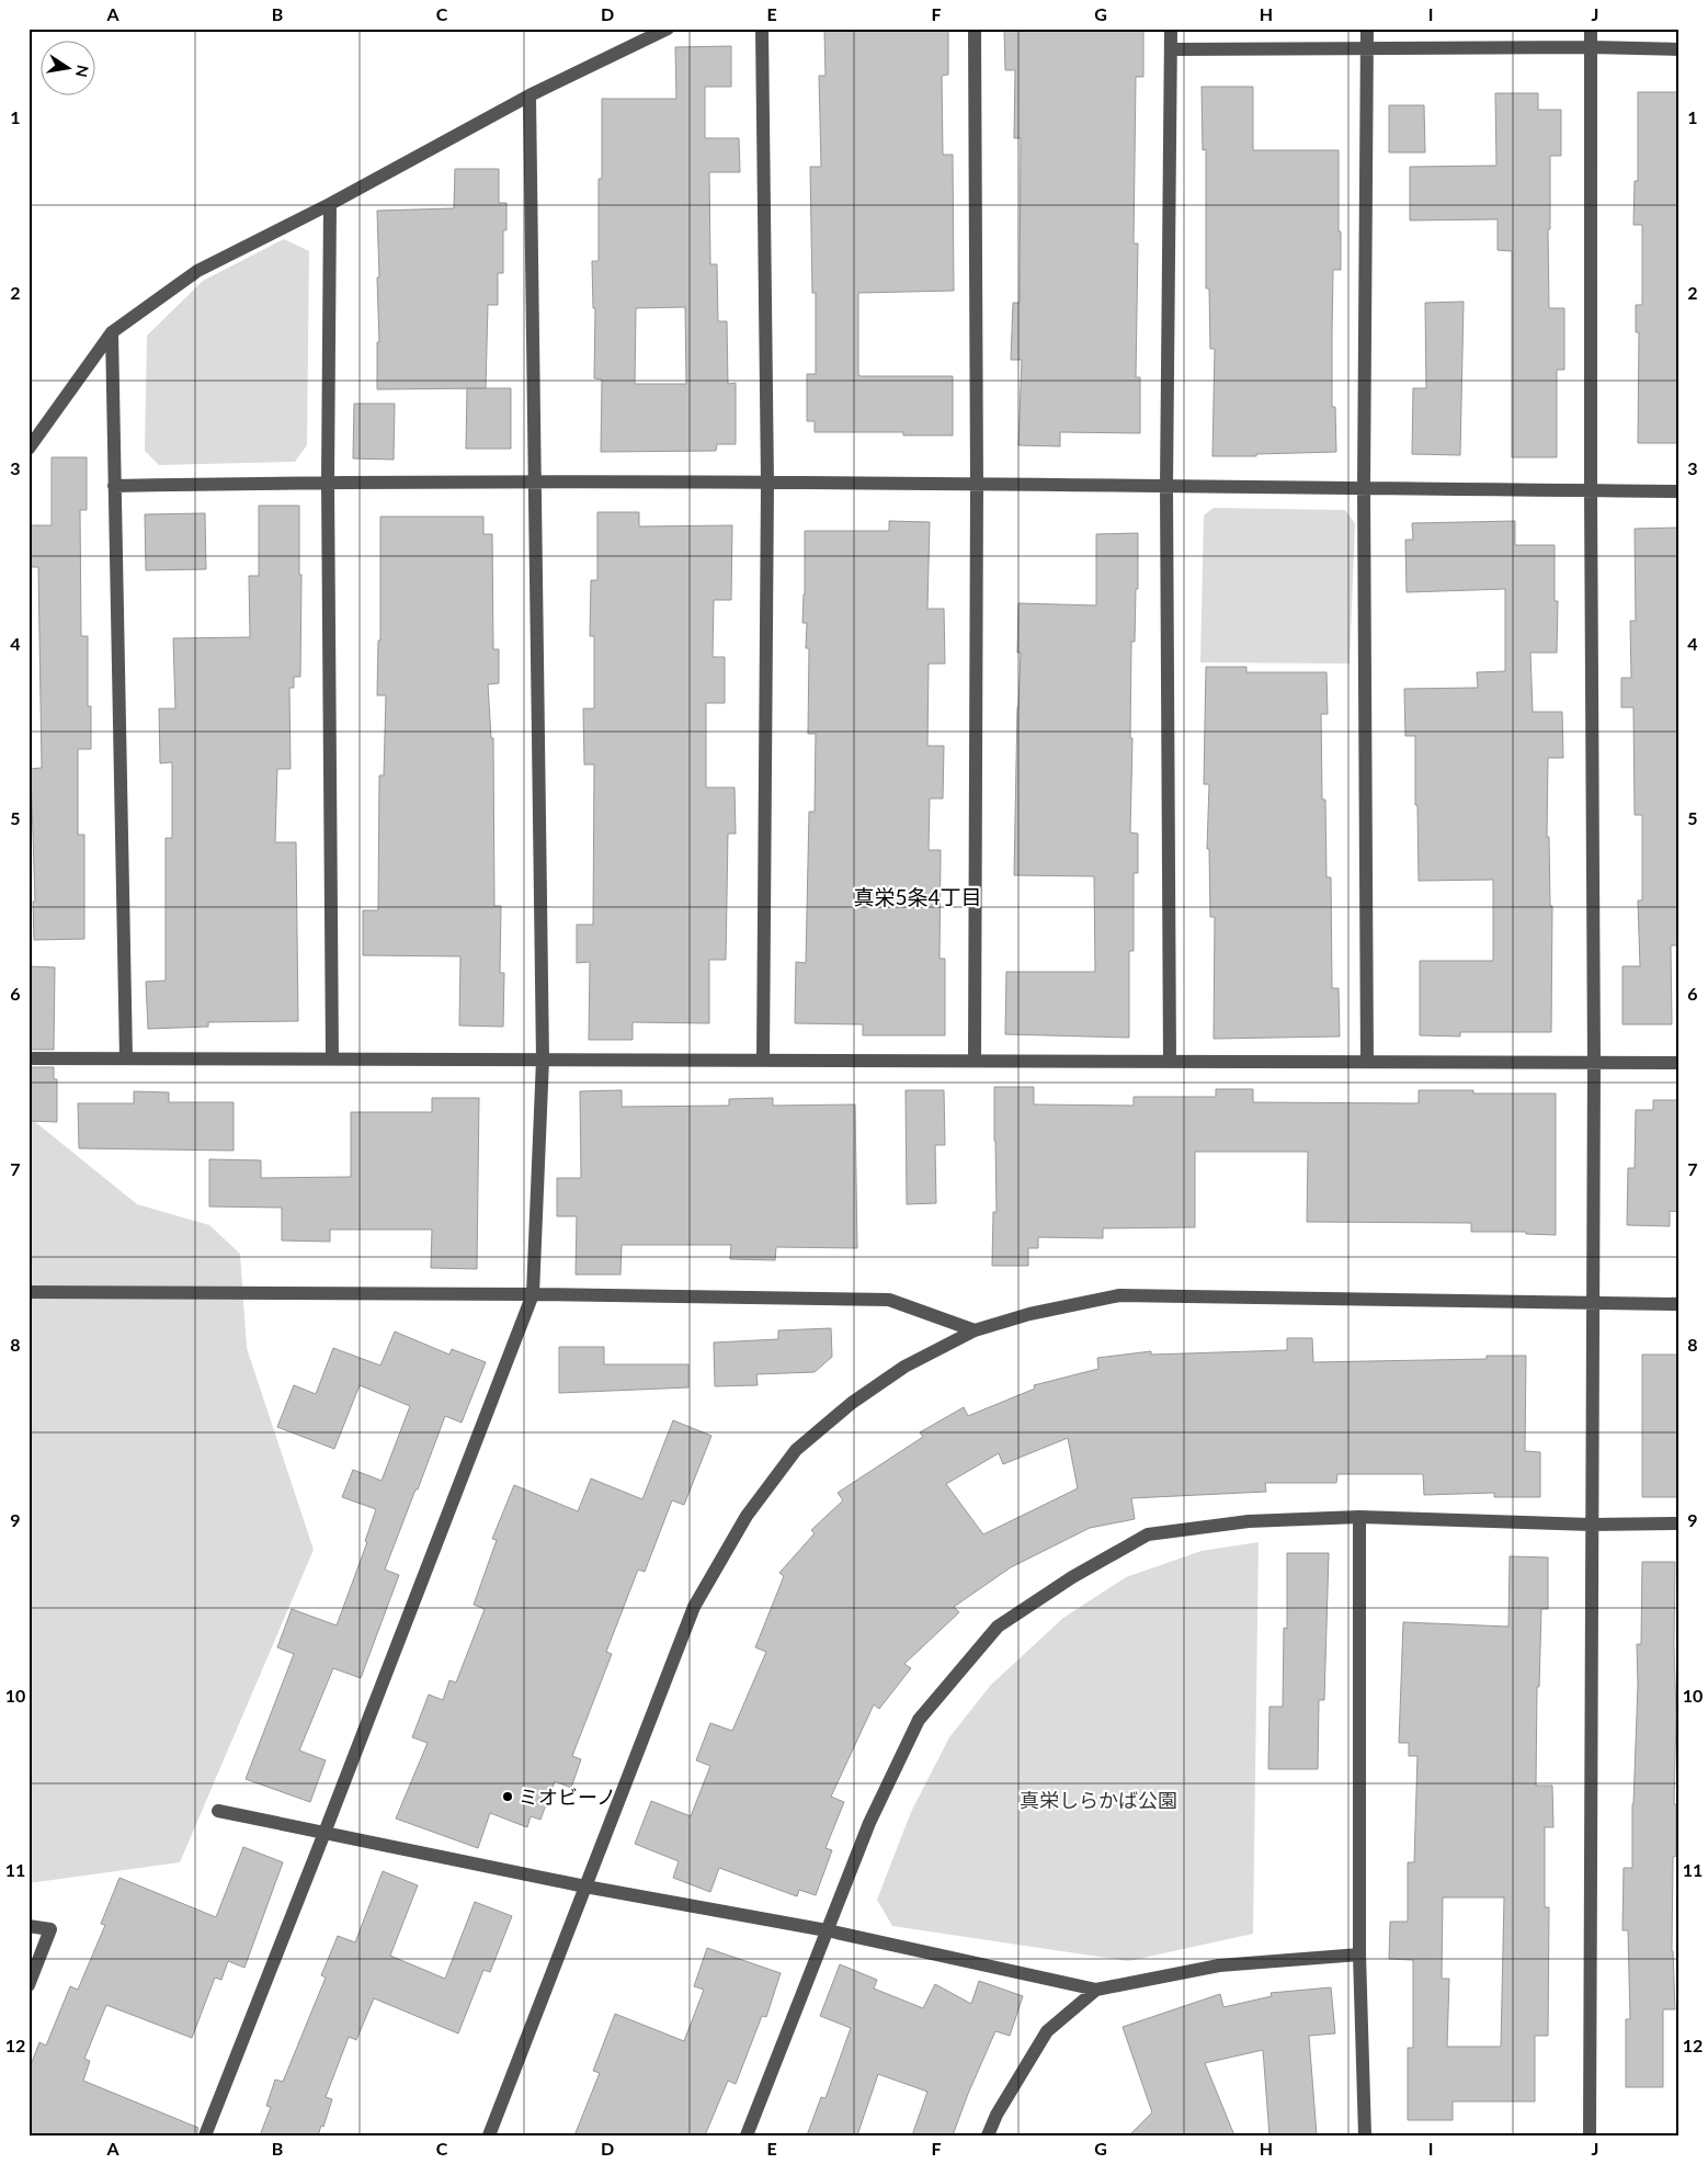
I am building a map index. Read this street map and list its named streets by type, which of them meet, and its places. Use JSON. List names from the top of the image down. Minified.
{"districts":["真栄5条4丁目"],"parks":["真栄しらかば公園"],"places":["ミオビーノ"],"north":"right","grid":{"columns":["A","B","C","D","E","F","G","H","I","J"],"rows":["1","2","3","4","5","6","7","8","9","10","11","12"]}}
